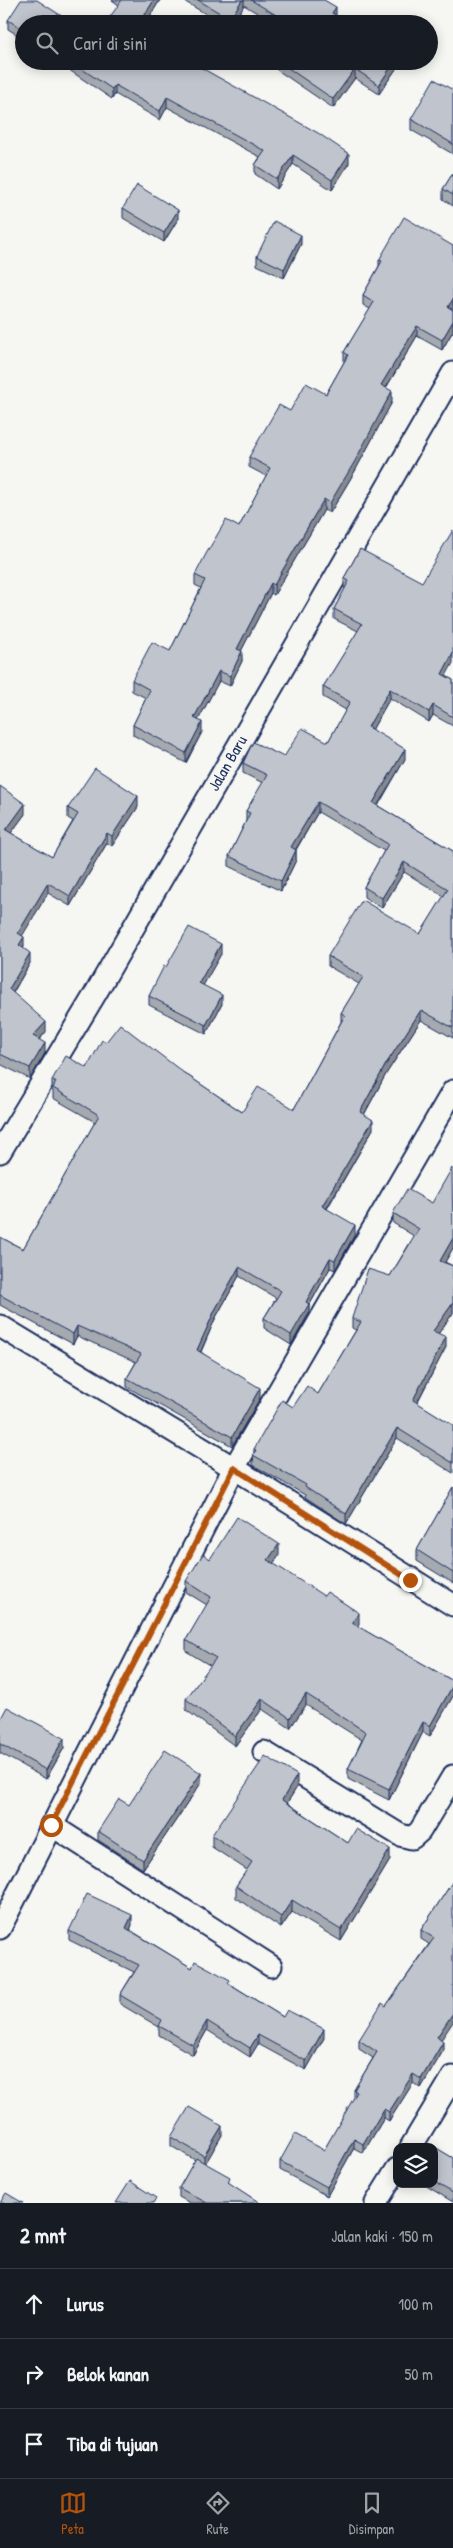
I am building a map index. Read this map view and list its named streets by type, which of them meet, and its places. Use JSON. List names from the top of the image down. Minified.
{"streets":{"street":["Jalan Baru"]},"page":{"search":"Cari di sini","heading":["2 mnt","Jalan kaki · 150 m"],"list":[["Lurus","100 m"],["Belok kanan","50 m"],"Tiba di tujuan"],"nav":["Peta","Rute","Disimpan"]}}
